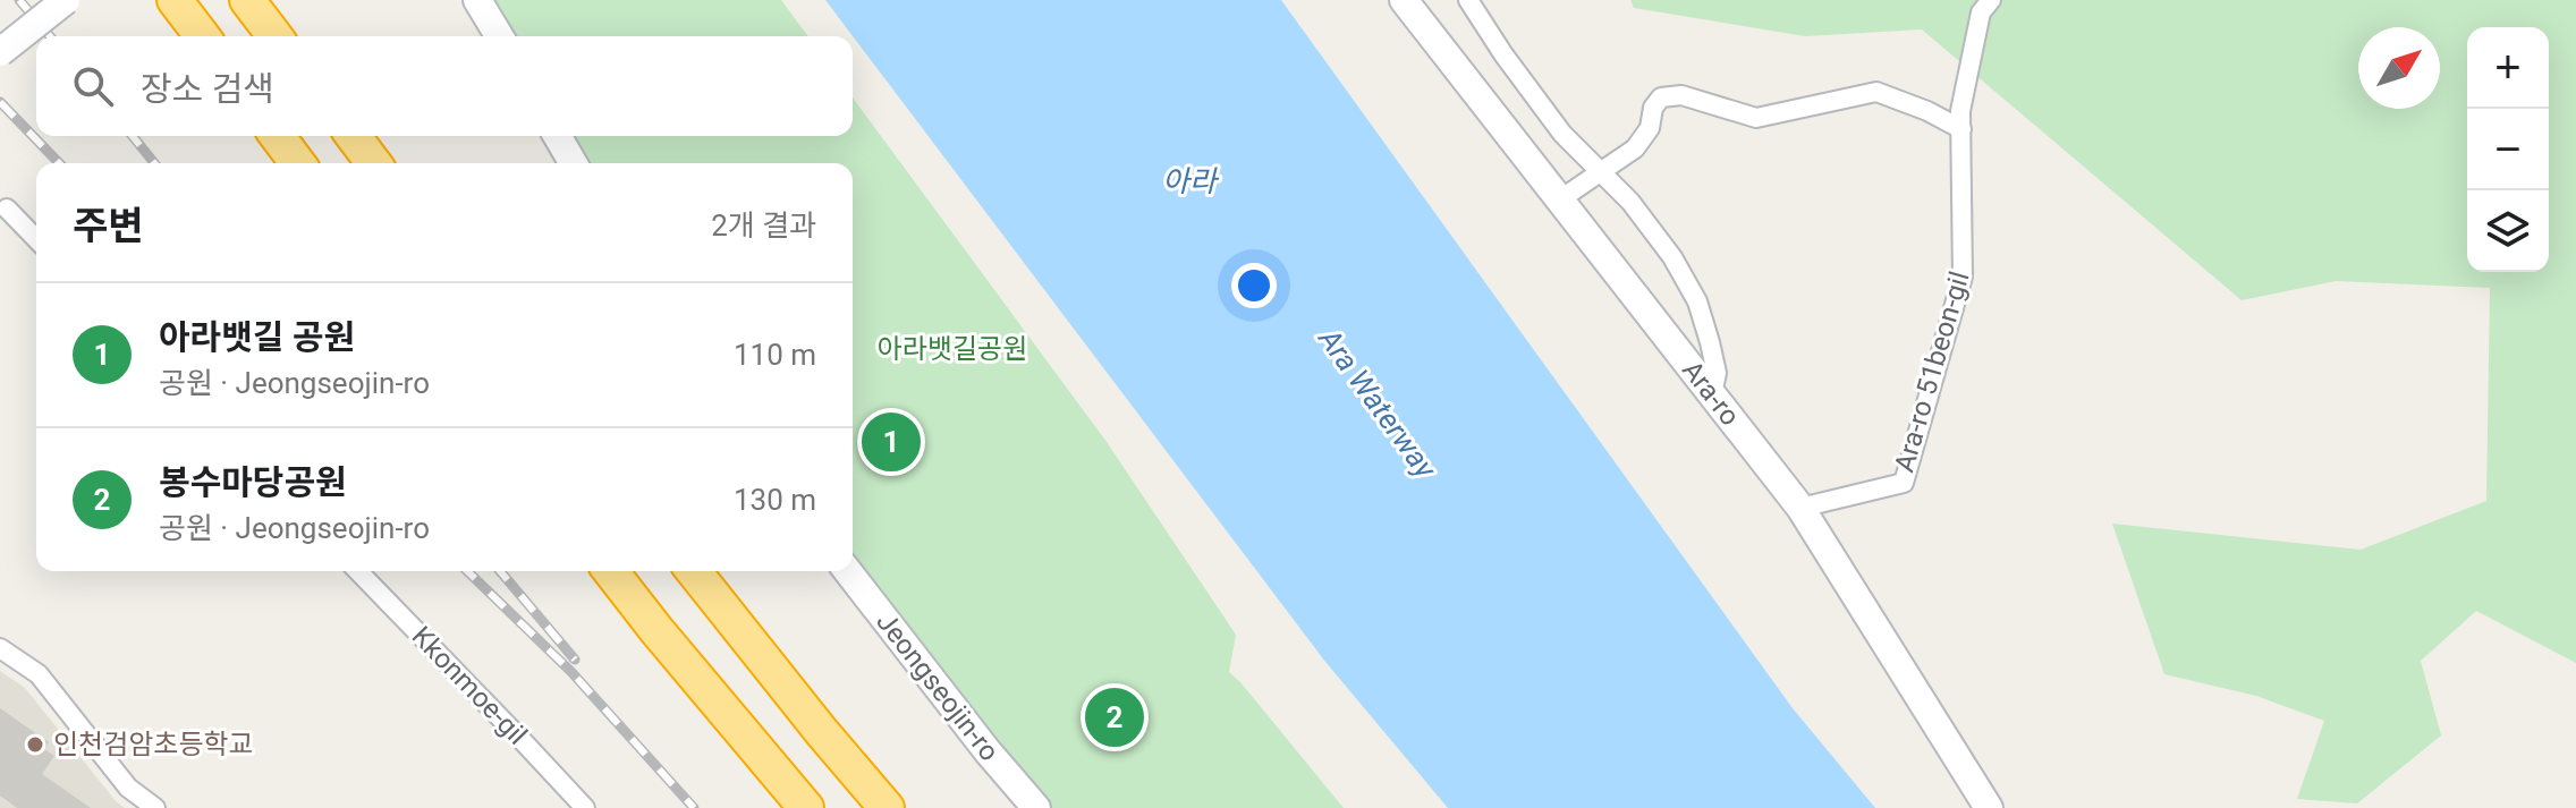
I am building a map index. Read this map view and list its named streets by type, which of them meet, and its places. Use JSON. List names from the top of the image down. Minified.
{"streets":{"main road":["Ara-ro","Jeongseojin-ro"],"street":["Ara-ro 51beon-gil","Kkonmoe-gil"]},"crossings":[["Ara-ro 51beon-gil","Ara-ro"]],"water":["아라","Ara Waterway"],"parks":["아라뱃길공원"],"places":["인천검암초등학교"],"north":"top right","page":{"map_buttons":["+","−"],"search":"장소 검색","heading":["주변","2개 결과"],"list":[{"mark":"1","name":"아라뱃길 공원","note":"공원 · Jeongseojin-ro","value":"110 m"},{"mark":"2","name":"봉수마당공원","note":"공원 · Jeongseojin-ro","value":"130 m"}],"pins":["1","2"]}}
